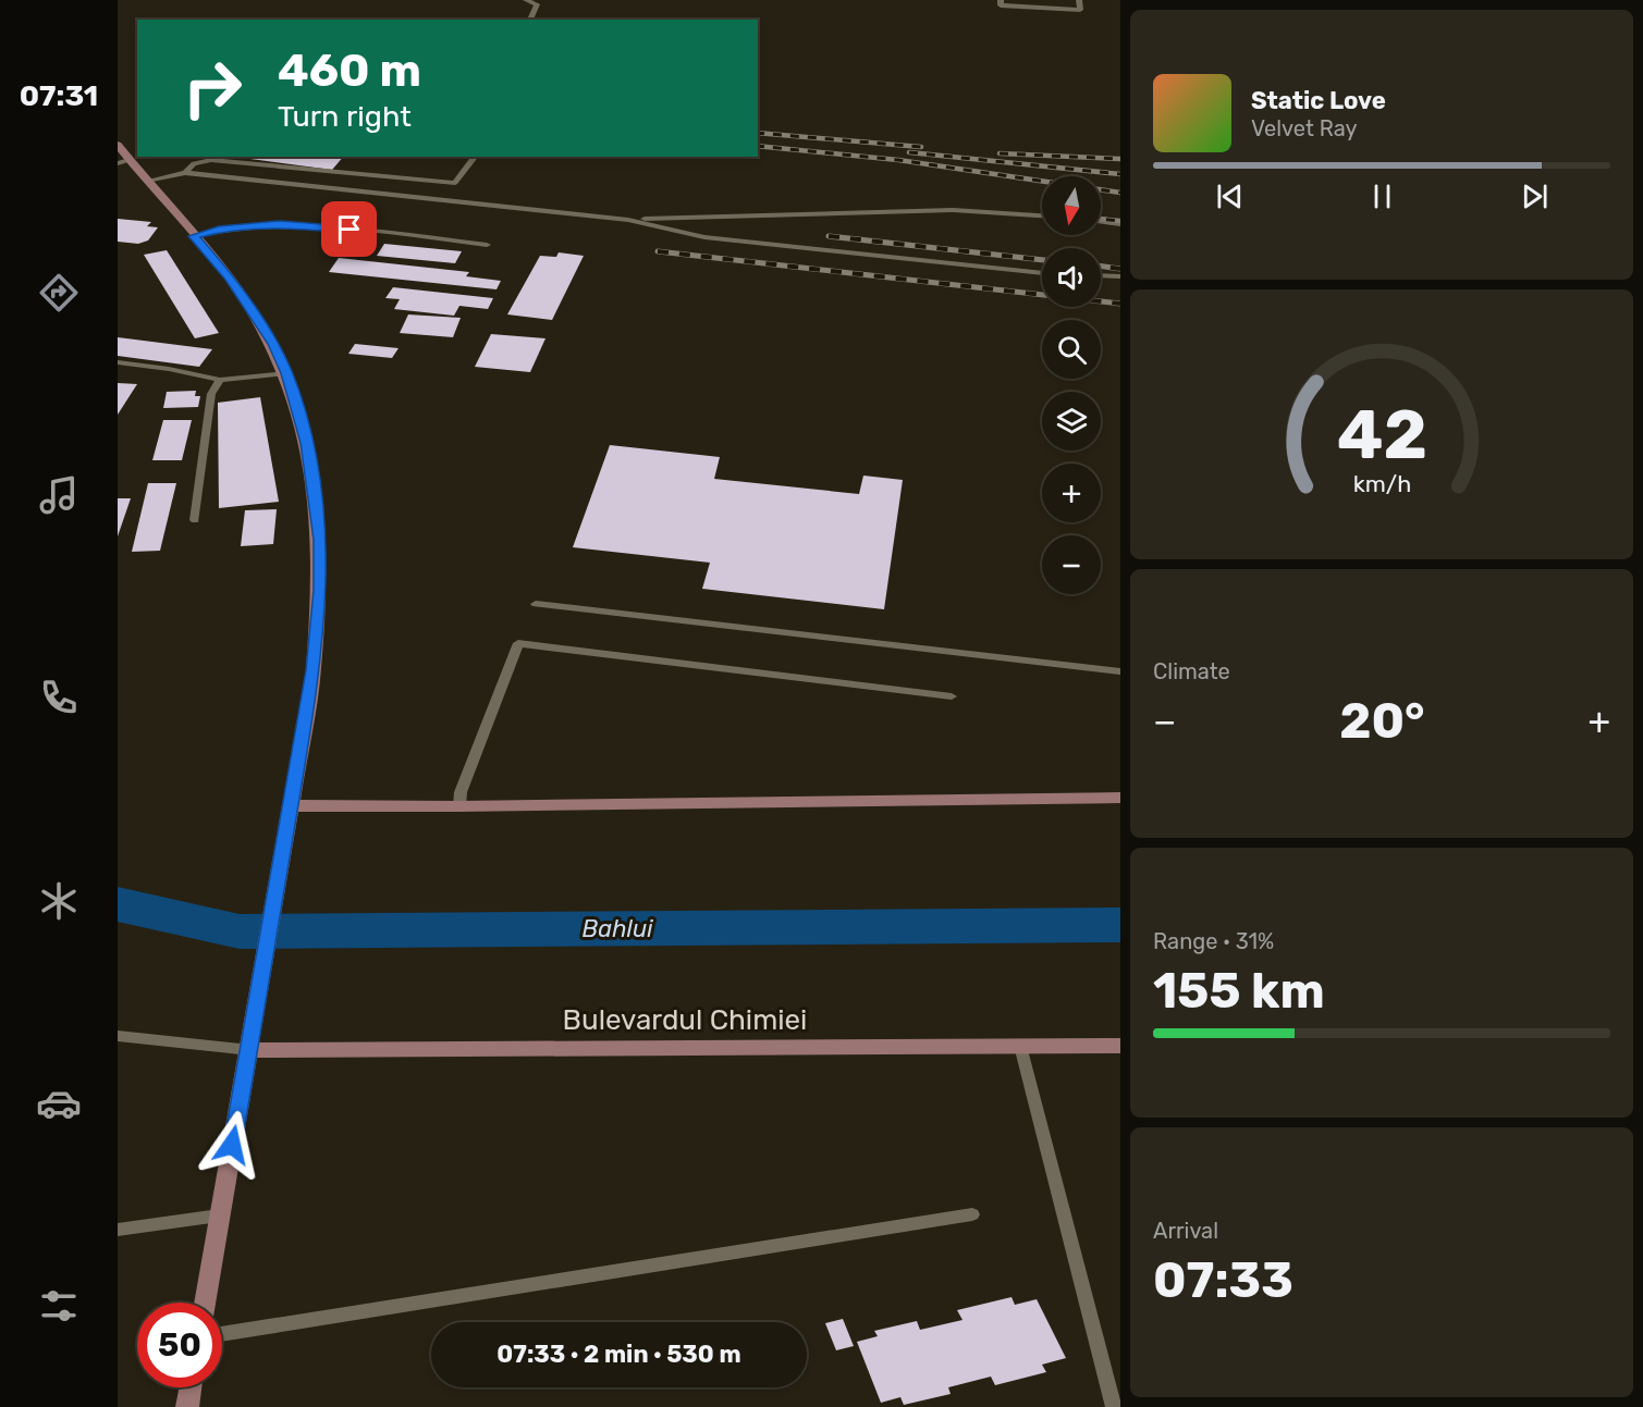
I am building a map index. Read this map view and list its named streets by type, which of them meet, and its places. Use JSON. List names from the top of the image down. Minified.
{"streets":{"main road":["Bulevardul Chimiei"]},"water":["Bahlui"],"north":"bottom","page":{"tabs":"07:31","turn":["460 m","Turn right"],"song":["Static Love","Velvet Ray"],"map_buttons":["+","−"],"tile":["Climate",["Range · 31%","155 km"],["Arrival","07:33"]],"heat":["−","20°","+"],"limit":"50","trip":"07:33 · 2 min · 530 m","gauge":["42","km/h"]}}
